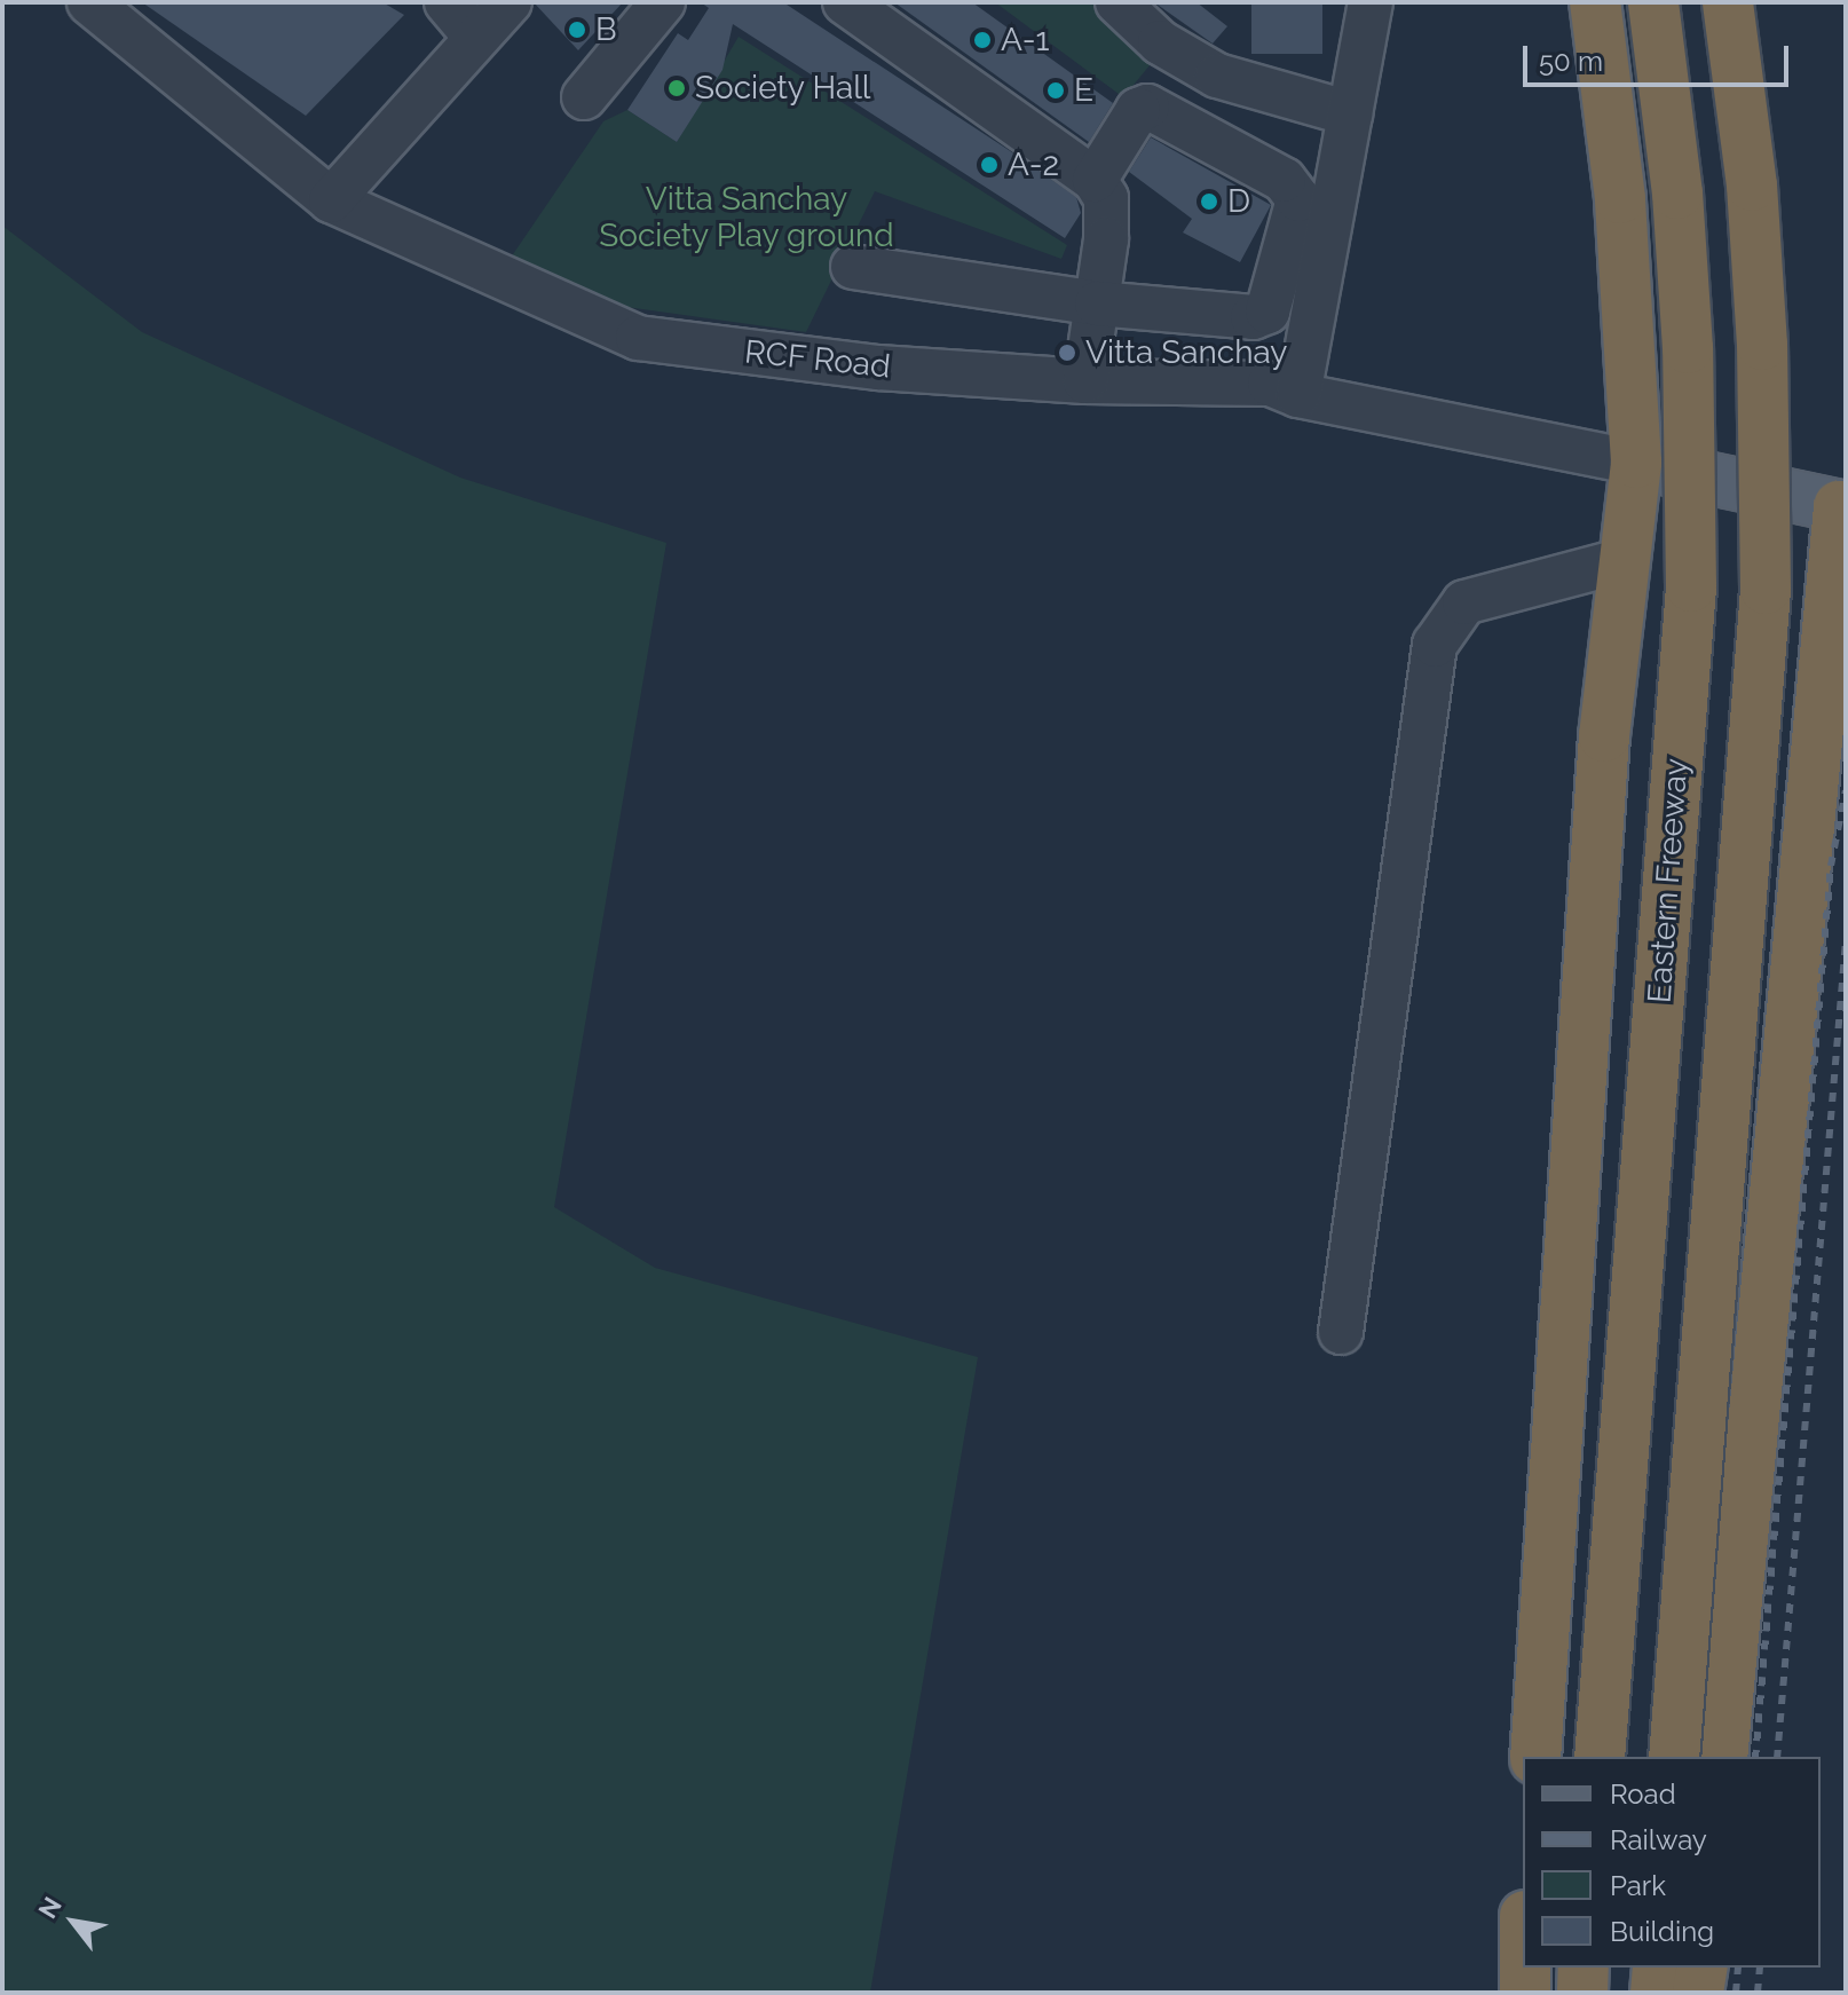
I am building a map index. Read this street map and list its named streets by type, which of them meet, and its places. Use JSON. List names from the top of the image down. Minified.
{"streets":{"highway":["Eastern Freeway"],"street":["RCF Road"]},"parks":["Vitta Sanchay Society Play ground"],"places":["B","A-1","Society Hall","E","A-2","D","Vitta Sanchay"],"legend":["Road","Railway","Park","Building"],"scale_bar":"50 m","north":"top left"}
